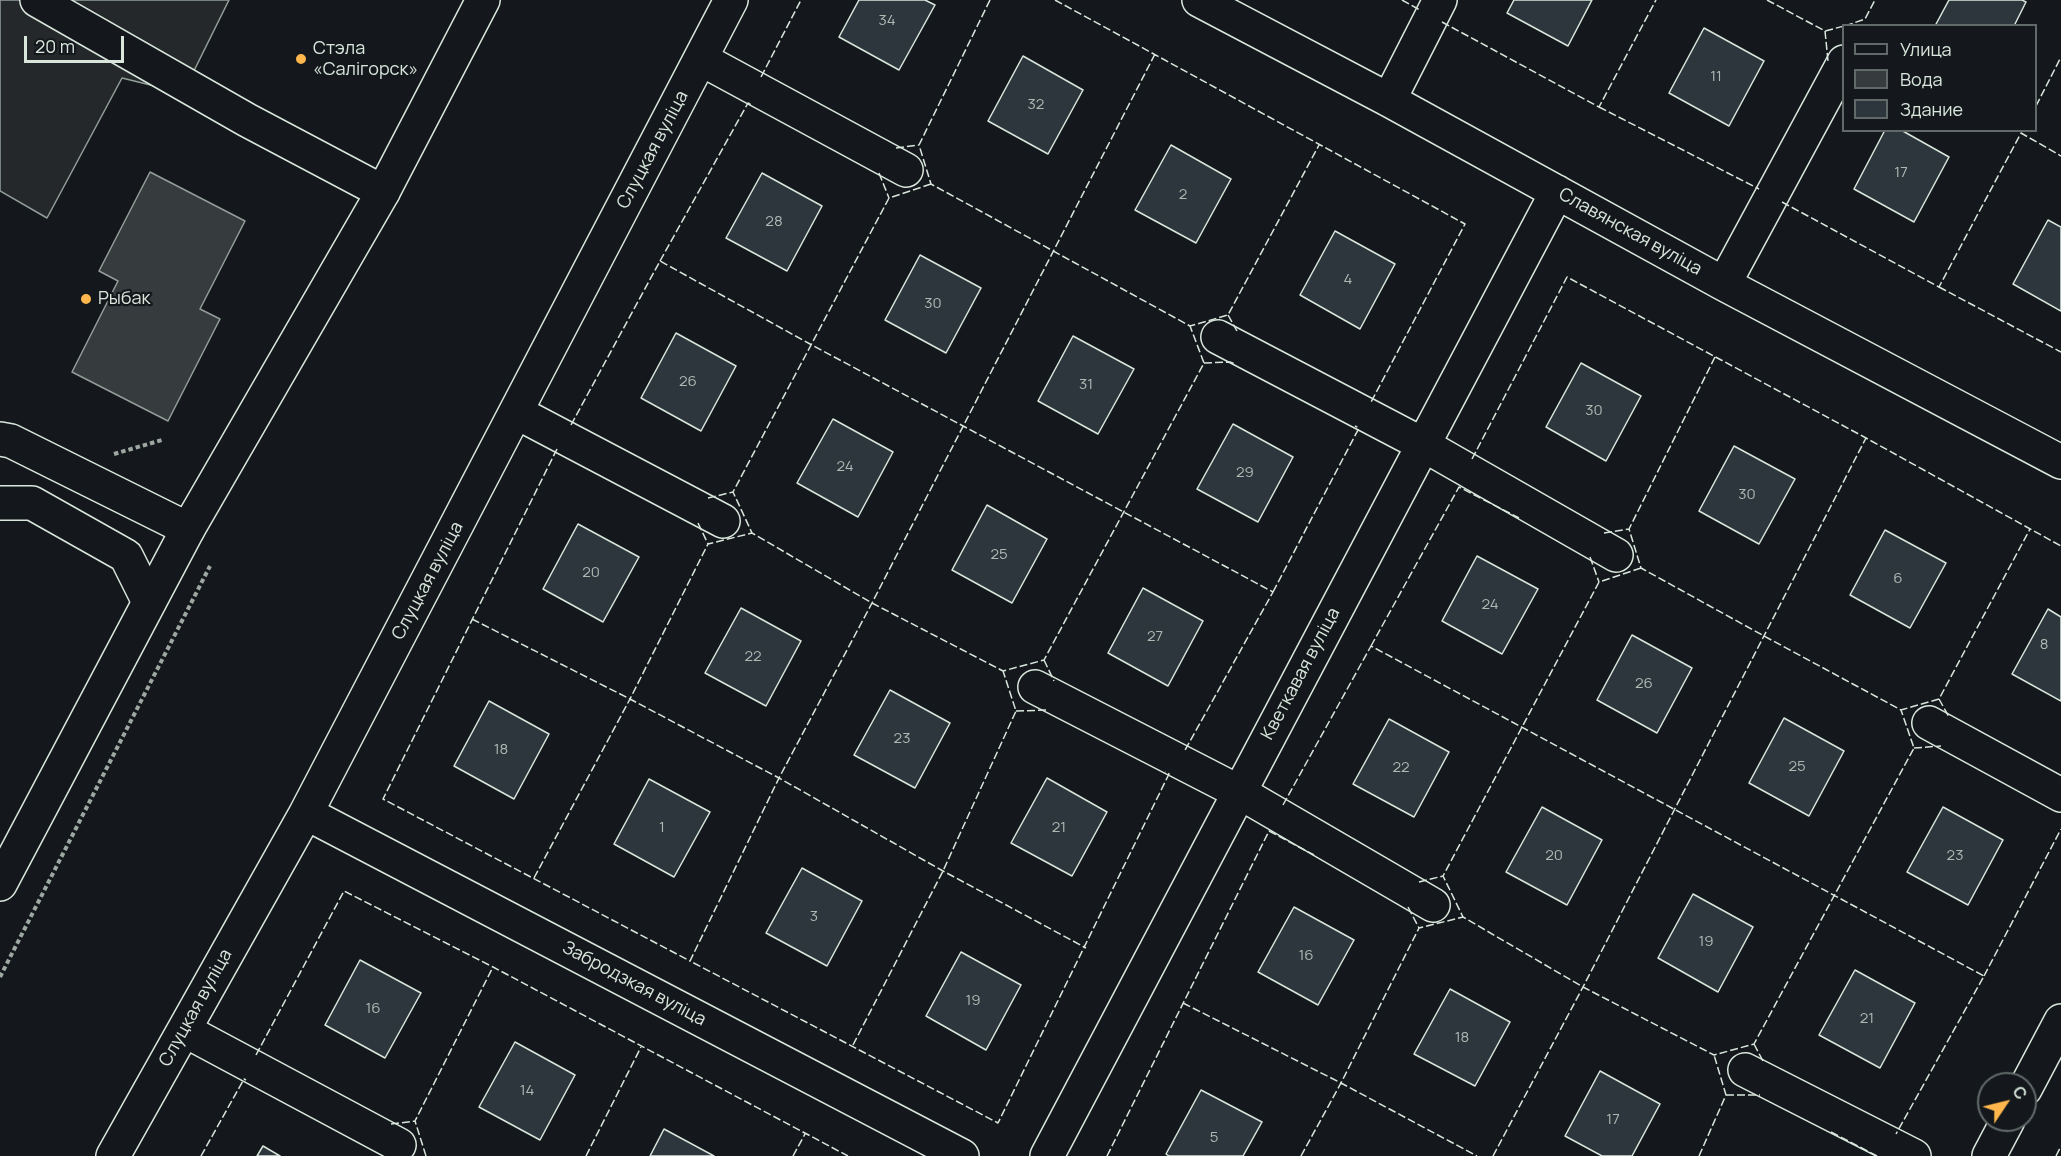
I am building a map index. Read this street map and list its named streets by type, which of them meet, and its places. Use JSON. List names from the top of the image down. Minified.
{"streets":{"street":["Слуцкая вуліца","Славянская вуліца","Кветкавая вуліца","Забродзкая вуліца"]},"crossings":[["Слуцкая вуліца","Забродзкая вуліца"],["Славянская вуліца","Кветкавая вуліца"]],"places":["Стэла «Салігорск»","Рыбак"],"house_numbers":["34","11","32","17","2","28","4","30","26","31","30","24","29","30","25","20","6","24","27","8","22","26","23","18","25","22","1","21","20","23","3","19","16","19","16","21","18","14","17","5"],"legend":["Улица","Вода","Здание"],"scale_bar":"20 m","north":"top right"}
